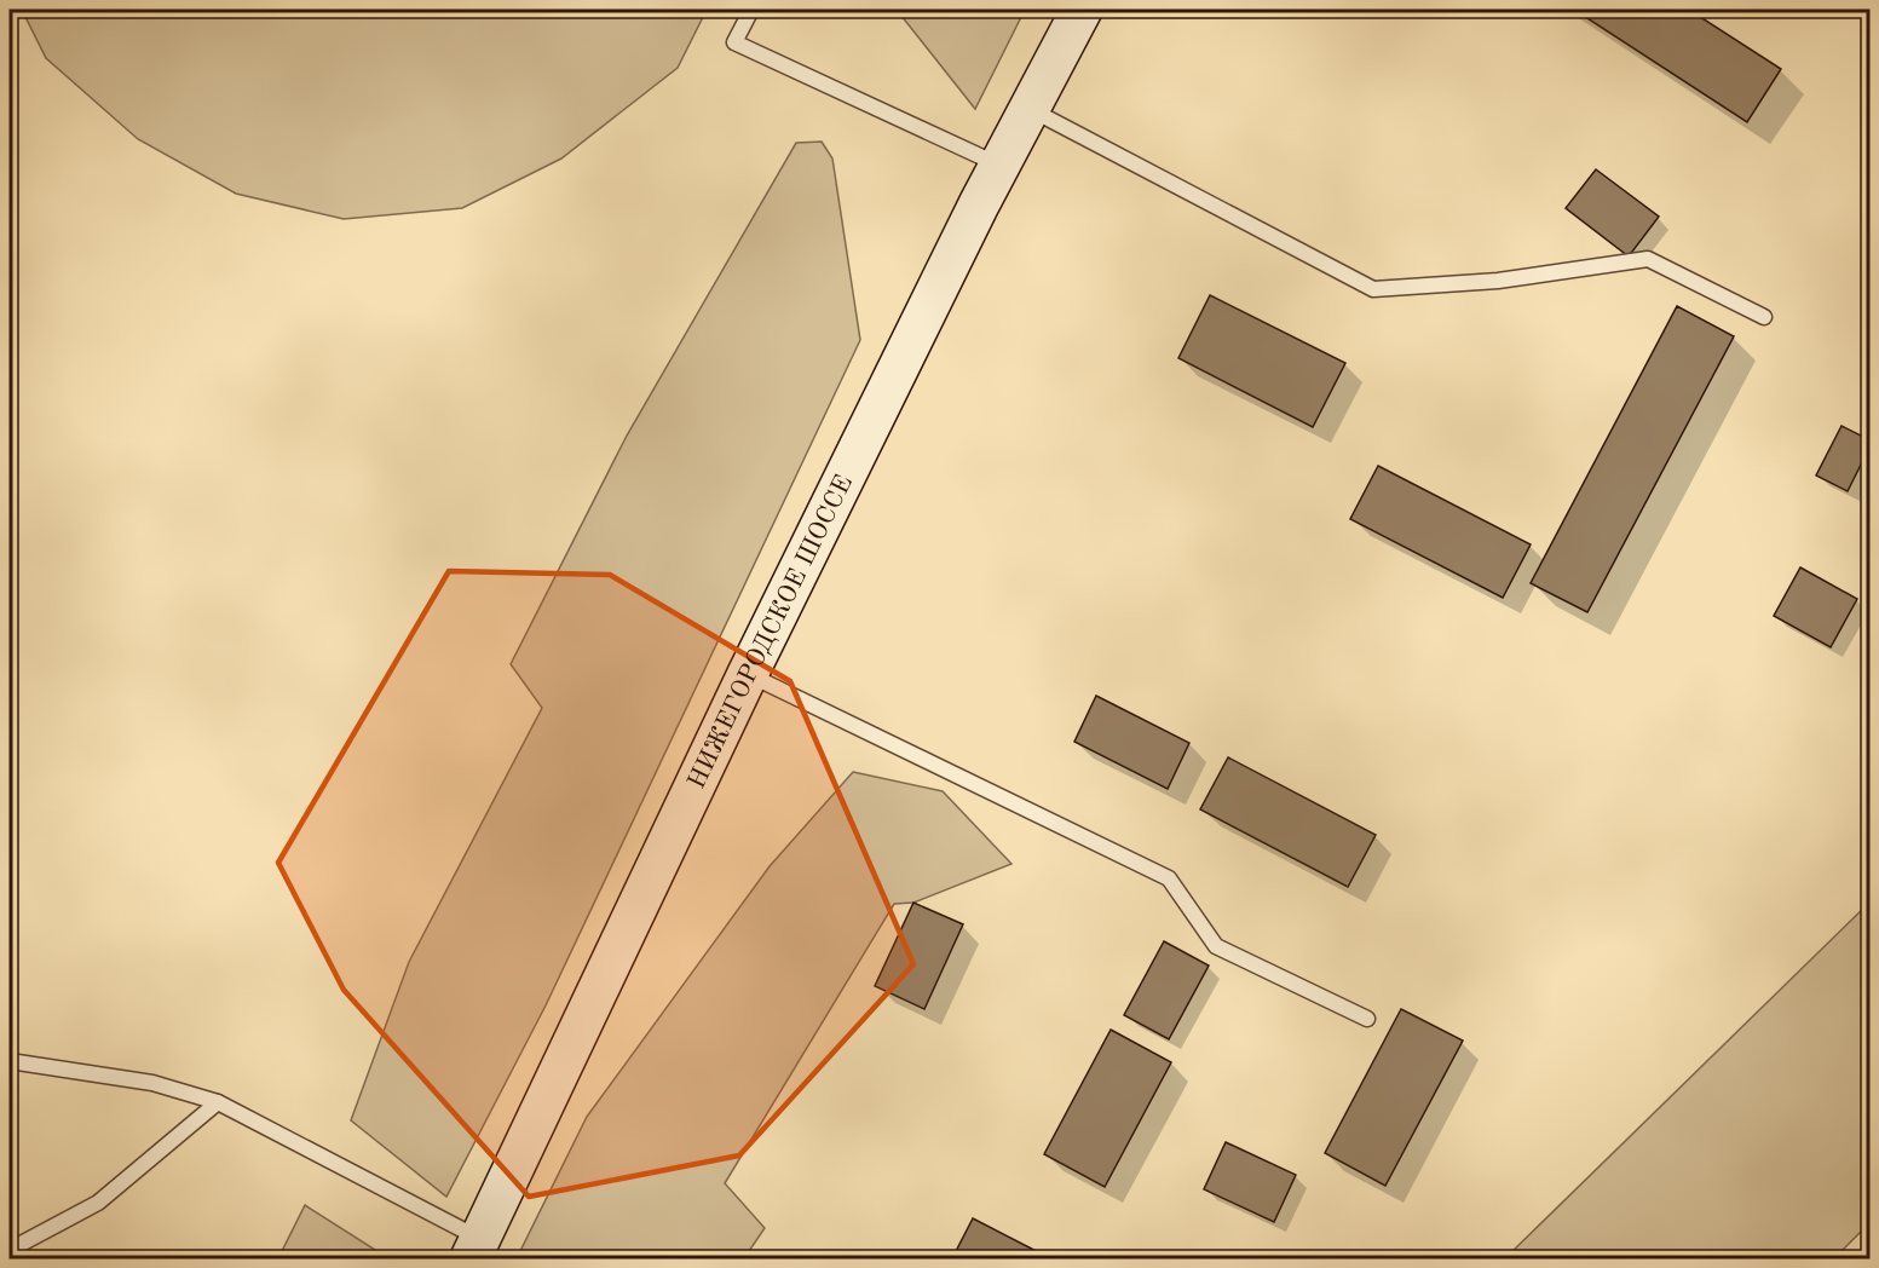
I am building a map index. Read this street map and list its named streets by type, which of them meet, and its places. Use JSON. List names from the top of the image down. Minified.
{"streets":{"main road":["НИЖЕГОРОДСКОЕ ШОССЕ"]}}
